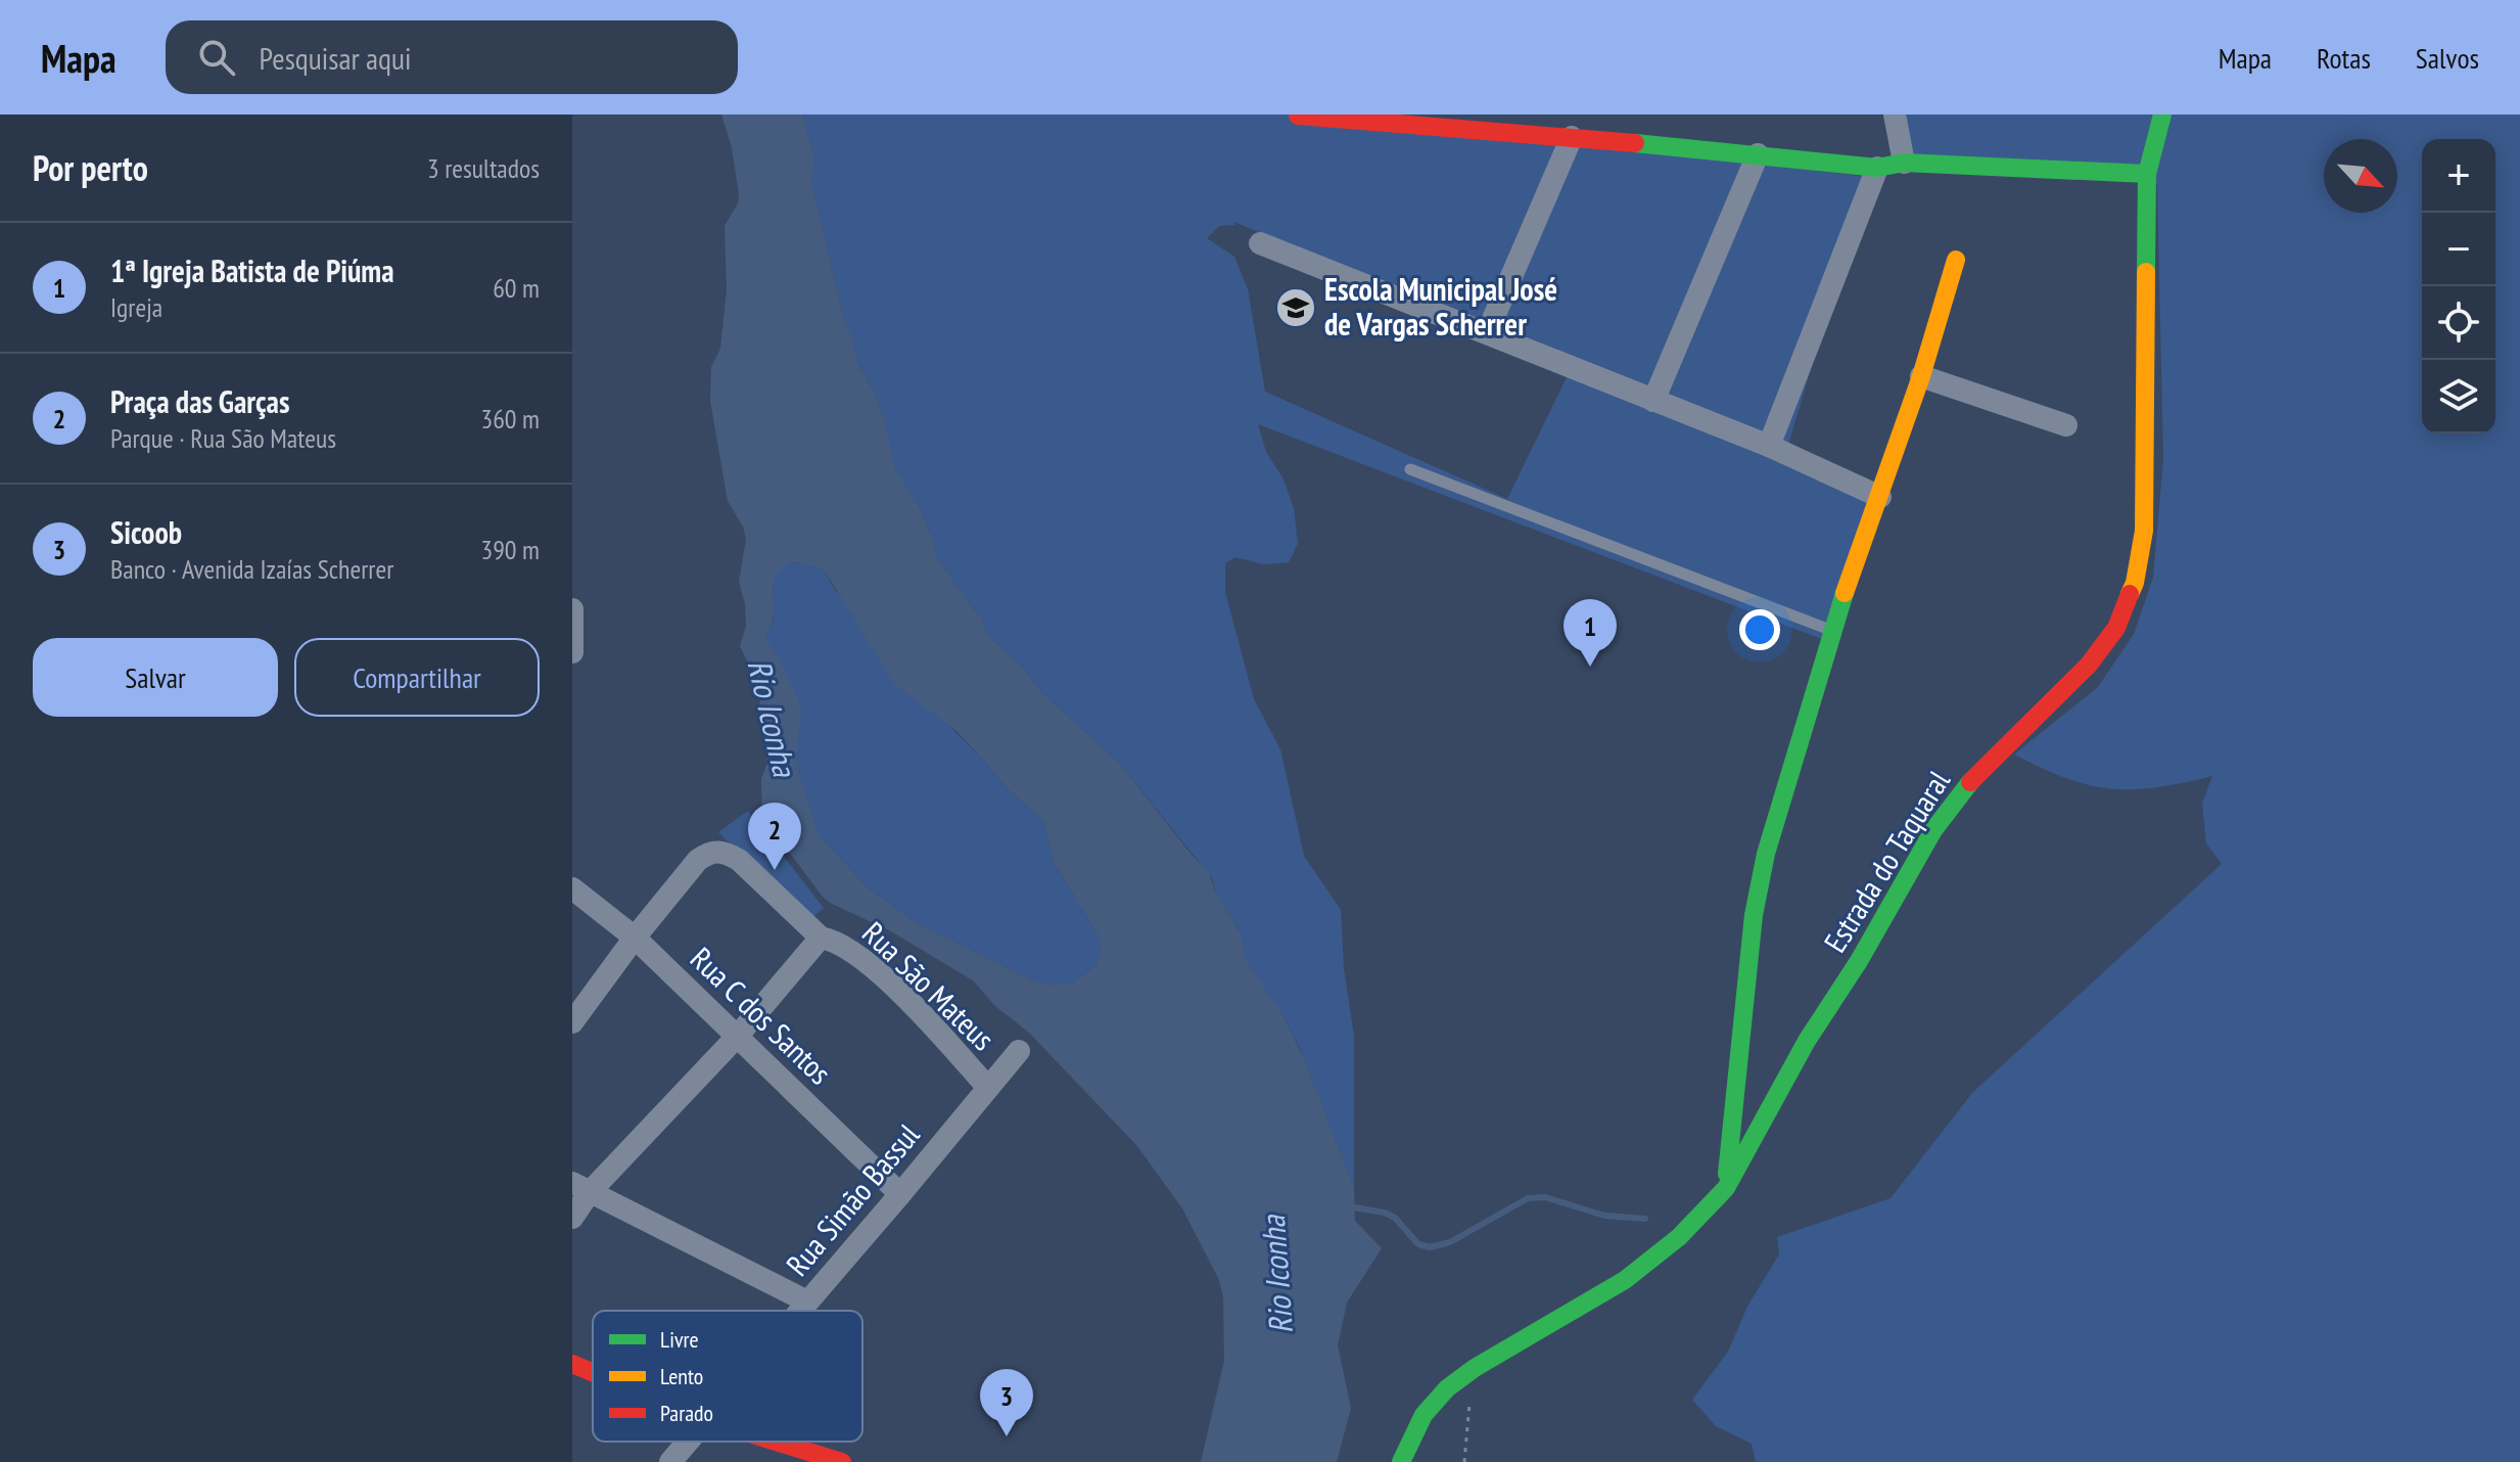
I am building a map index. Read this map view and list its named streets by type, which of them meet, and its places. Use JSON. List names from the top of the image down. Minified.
{"streets":{"street":["Estrada do Taquaral","Rua São Mateus","Rua C dos Santos","Rua Simão Bassul"]},"crossings":[["Rua São Mateus","Rua C dos Santos"],["Rua São Mateus","Rua Simão Bassul"],["Rua C dos Santos","Rua Simão Bassul"]],"water":["Rio Iconha"],"places":{"school or university":["Escola Municipal José de Vargas Scherrer"]},"legend":["Livre","Lento","Parado"],"north":"bottom right","page":{"header":"Mapa","search":"Pesquisar aqui","nav":["Mapa","Rotas","Salvos"],"heading":["Por perto","3 resultados"],"map_buttons":["+","−"],"list":[{"mark":"1","name":"1ª Igreja Batista de Piúma","note":"Igreja","value":"60 m"},{"mark":"2","name":"Praça das Garças","note":"Parque · Rua São Mateus","value":"360 m"},{"mark":"3","name":"Sicoob","note":"Banco · Avenida Izaías Scherrer","value":"390 m"}],"pins":["1","2","3"],"buttons":["Salvar","Compartilhar"]}}
